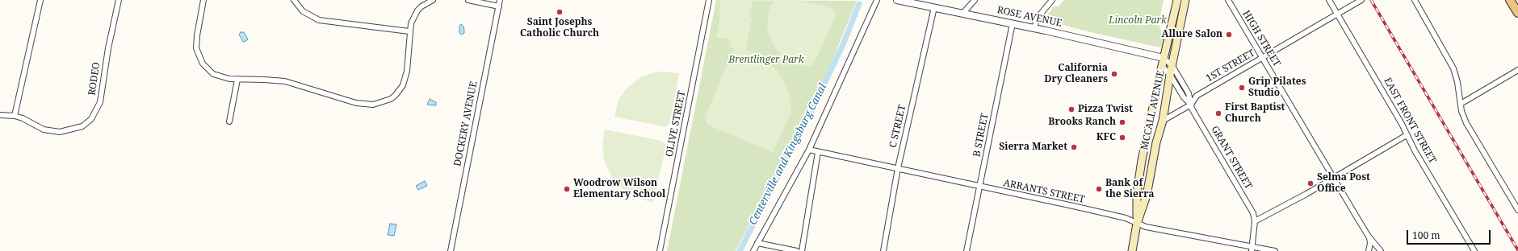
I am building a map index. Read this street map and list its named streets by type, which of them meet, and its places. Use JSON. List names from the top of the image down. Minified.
{"streets":{"main road":["MCCALL AVENUE"],"street":["ROSE AVENUE","HIGH STREET","1ST STREET","RODEO","EAST FRONT STREET","DOCKERY AVENUE","OLIVE STREET","C STREET","B STREET","GRANT STREET","ARRANTS STREET"]},"crossings":[["ROSE AVENUE","MCCALL AVENUE"],["ROSE AVENUE","C STREET"],["ROSE AVENUE","B STREET"],["ROSE AVENUE","GRANT STREET"],["HIGH STREET","1ST STREET"],["1ST STREET","MCCALL AVENUE"],["1ST STREET","EAST FRONT STREET"],["1ST STREET","GRANT STREET"],["MCCALL AVENUE","GRANT STREET"],["MCCALL AVENUE","ARRANTS STREET"],["C STREET","ARRANTS STREET"],["B STREET","ARRANTS STREET"]],"water":["Centerville and Kingsburg Canal"],"parks":["Lincoln Park","Brentlinger Park"],"places":["Saint Josephs Catholic Church","Allure Salon","California Dry Cleaners","Grip Pilates Studio","Pizza Twist","First Baptist Church","Brooks Ranch","KFC","Sierra Market","Selma Post Office","Woodrow Wilson Elementary School","Bank of the Sierra"],"scale_bar":"100 m"}
